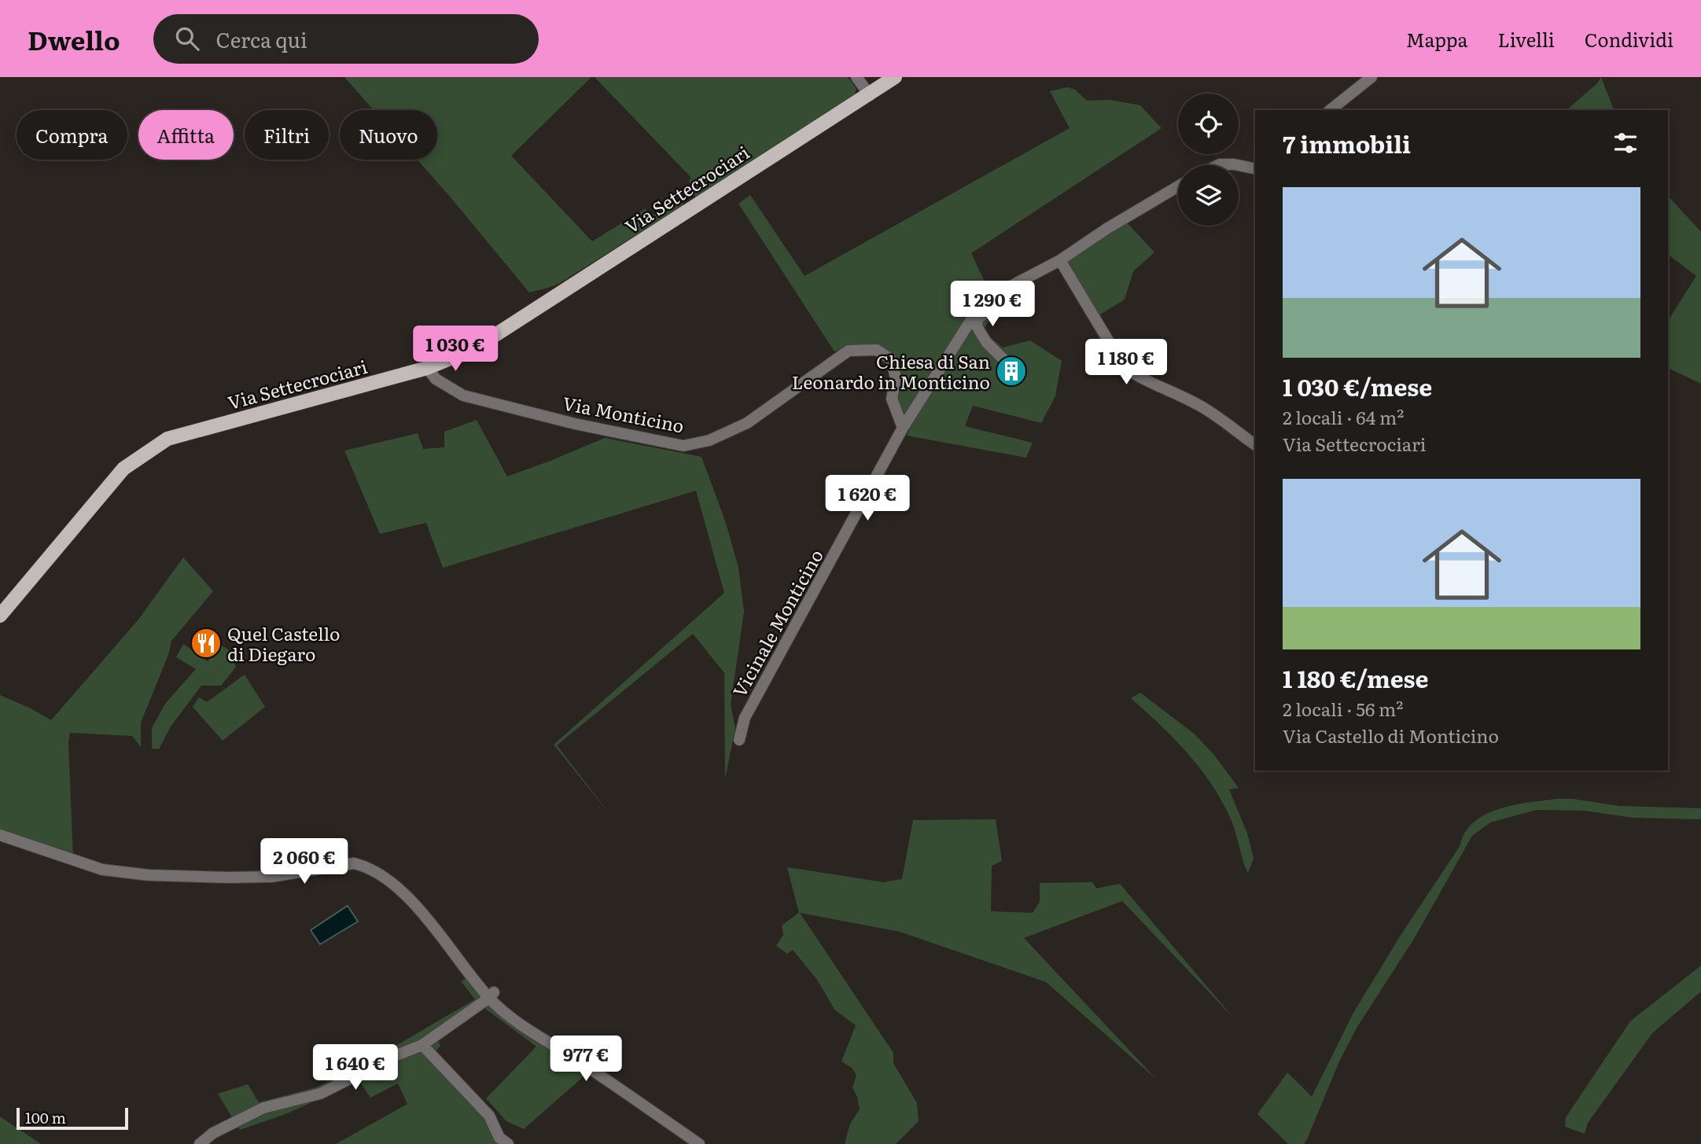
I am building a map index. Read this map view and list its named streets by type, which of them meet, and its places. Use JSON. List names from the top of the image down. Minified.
{"streets":{"main road":["Via Settecrociari"],"street":["Via Monticino","Vicinale Monticino"]},"crossings":[["Via Settecrociari","Via Monticino"],["Via Monticino","Vicinale Monticino"]],"places":{"building":["Chiesa di San Leonardo in Monticino"],"restaurant":["Quel Castello di Diegaro"]},"scale_bar":"100 m","page":{"header":"Dwello","search":"Cerca qui","nav":["Mappa","Livelli","Condividi"],"chip":["Compra","Affitta","Filtri","Nuovo"],"heading":"7 immobili","list":[{"name":"1 030 €/mese","note":"2 locali · 64 m² · Via Settecrociari"},{"name":"1 180 €/mese","note":"2 locali · 56 m² · Via Castello di Monticino"}],"price":["1 290 €","1 030 €","1 180 €","1 620 €","2 060 €","977 €","1 640 €"],"scale":"100 m"}}
